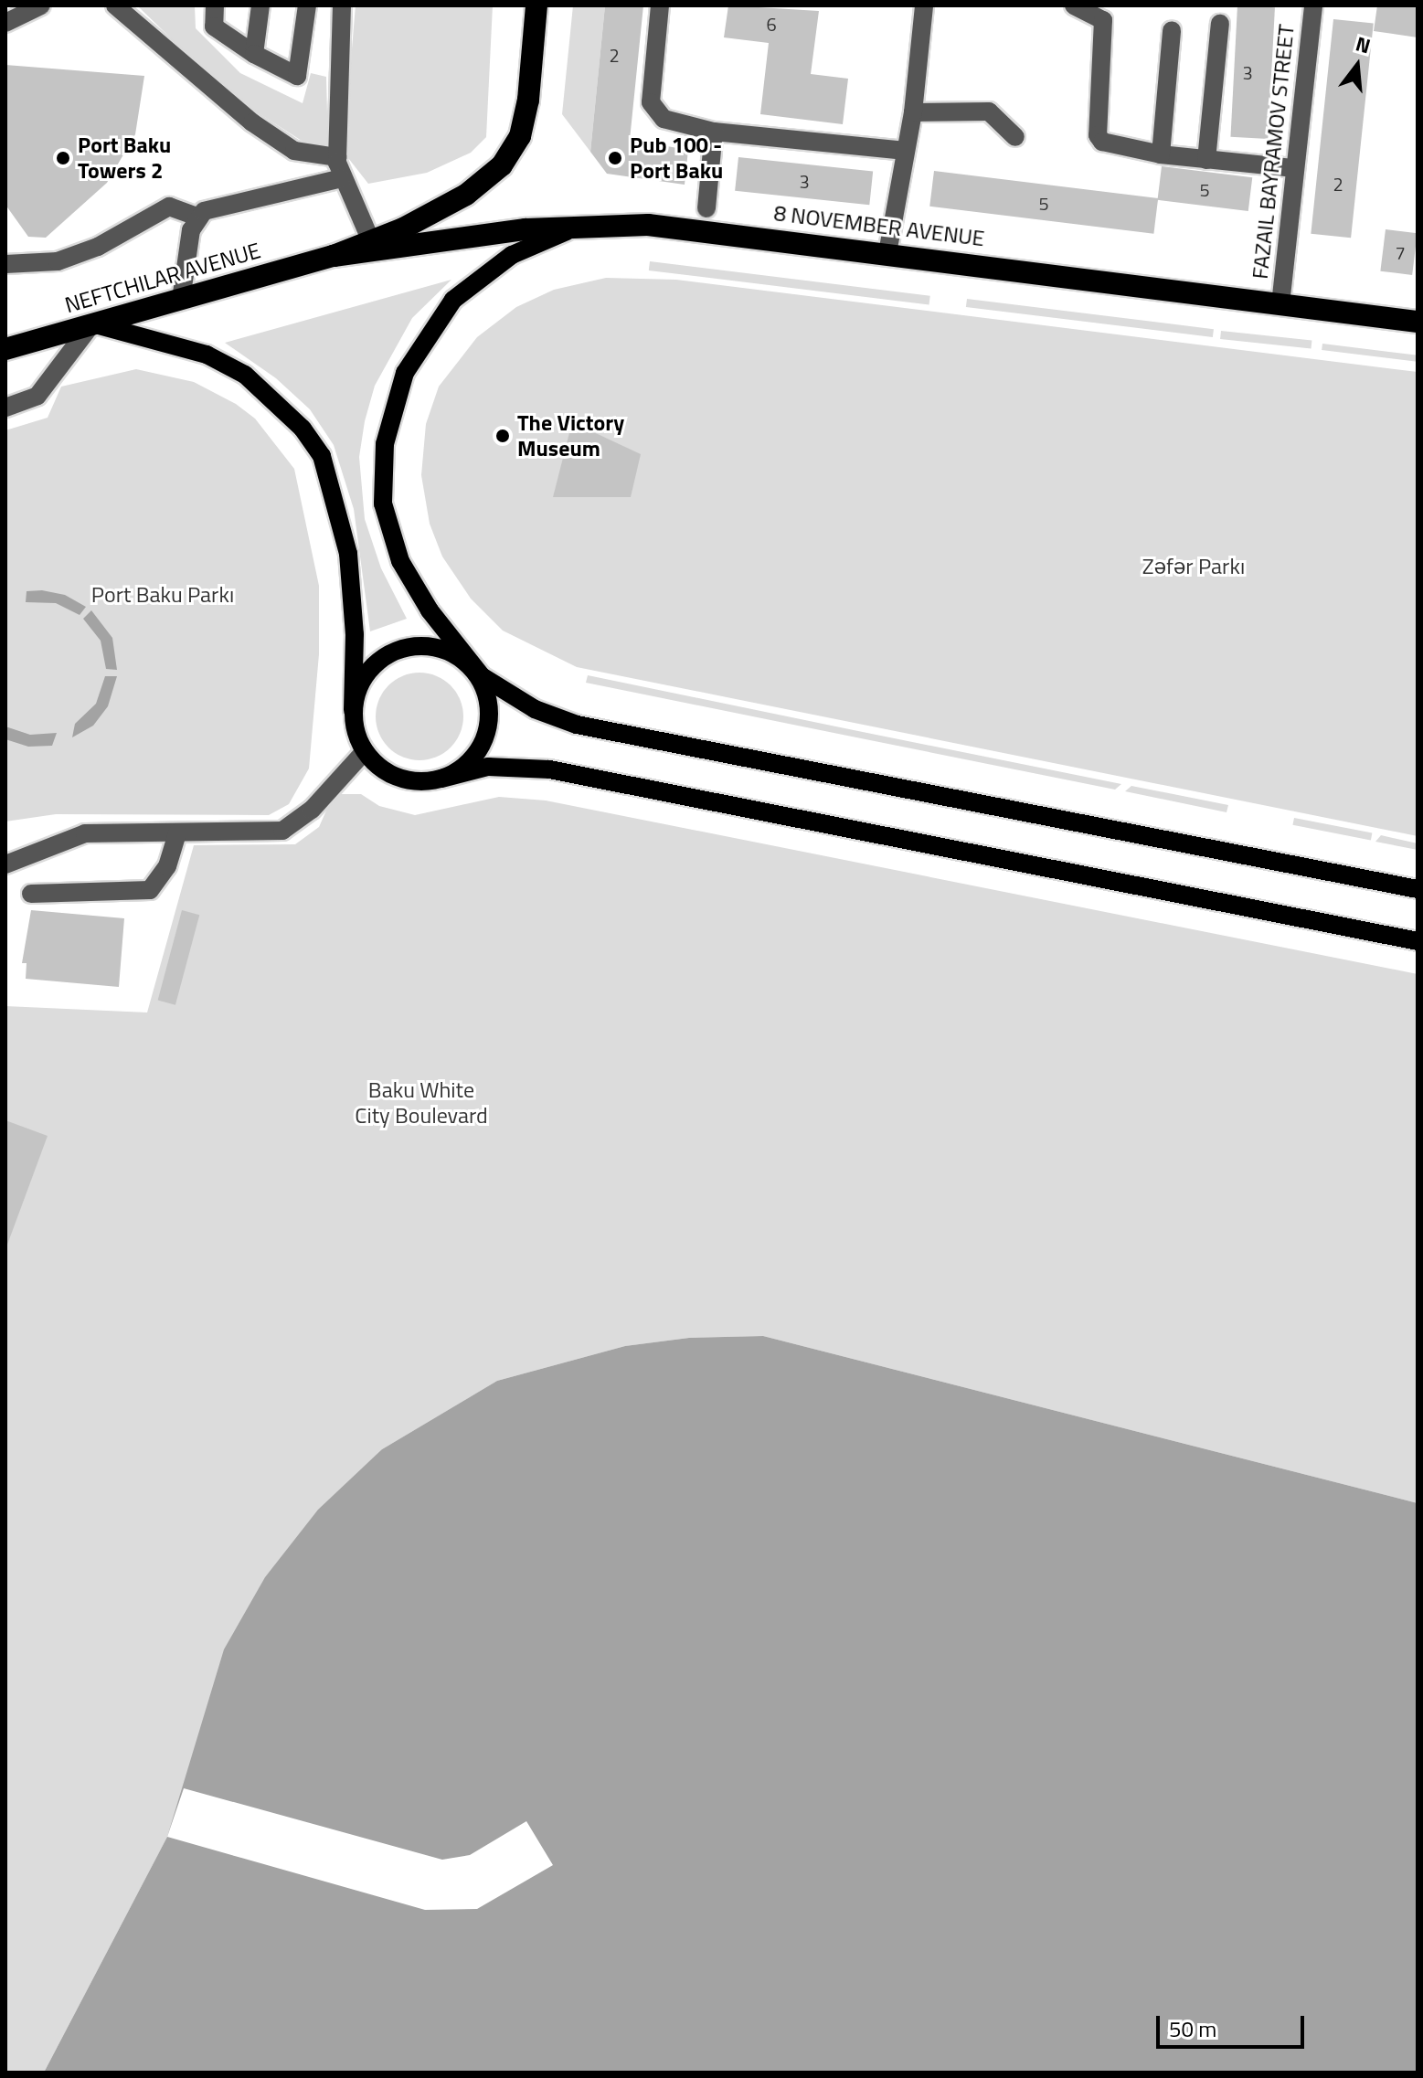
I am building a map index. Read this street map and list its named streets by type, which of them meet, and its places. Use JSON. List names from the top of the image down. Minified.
{"streets":{"highway":["8 NOVEMBER AVENUE","NEFTCHILAR AVENUE"],"street":["FAZAIL BAYRAMOV STREET"]},"crossings":[["FAZAIL BAYRAMOV STREET","8 NOVEMBER AVENUE"],["8 NOVEMBER AVENUE","NEFTCHILAR AVENUE"]],"parks":["Zəfər Parkı","Port Baku Parkı","Baku White City Boulevard"],"places":["Port Baku Towers 2","Pub 100 - Port Baku","The Victory Museum"],"house_numbers":["6","2","3","3","2","5","5","7"],"scale_bar":"50 m","north":"top"}
